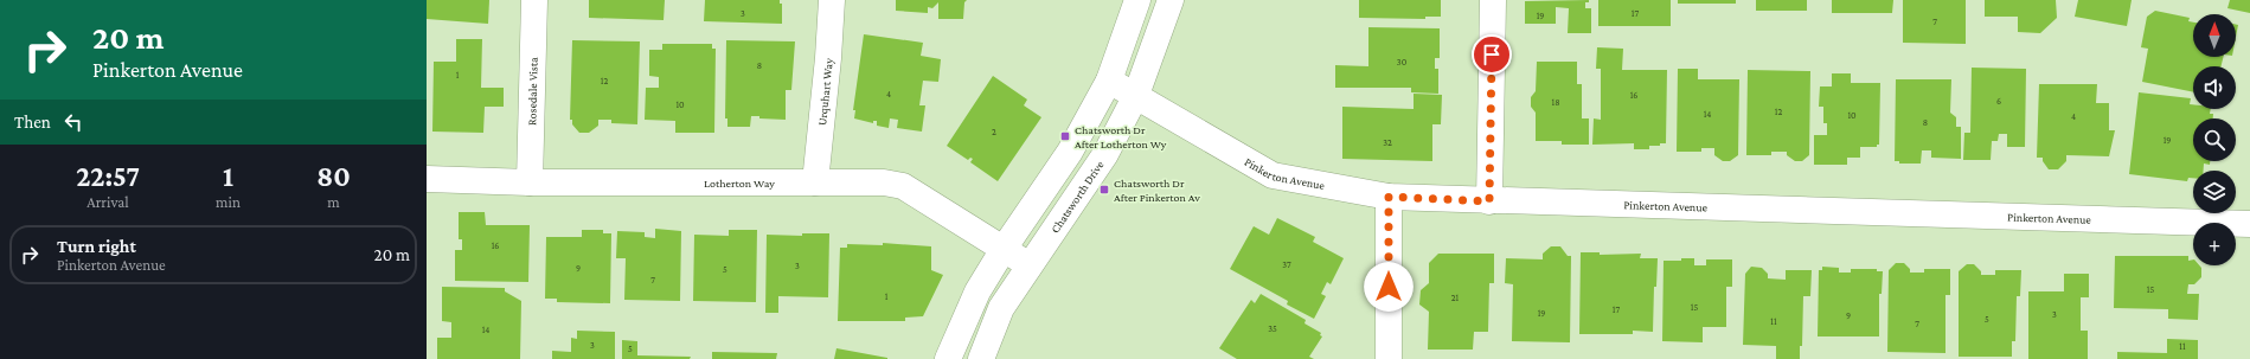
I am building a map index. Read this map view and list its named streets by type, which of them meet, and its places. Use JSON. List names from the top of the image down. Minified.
{"streets":{"street":["Rosedale Vista","Urquhart Way","Pinkerton Avenue","Lotherton Way","Chatsworth Drive"]},"crossings":[["Rosedale Vista","Lotherton Way"],["Urquhart Way","Lotherton Way"],["Pinkerton Avenue","Chatsworth Drive"],["Lotherton Way","Chatsworth Drive"]],"places":{"transit":["Chatsworth Dr After Lotherton Wy","Chatsworth Dr After Pinkerton Av"]},"house_numbers":["3","17","19","7","30","8","1","12","4","16","6","18","10","12","14","10","4","8","2","19","32","16","37","3","9","5","7","15","1","21","15","17","19","3","9","5","11","7","35","14","3","11","5"],"north":"top","page":{"turn":["20 m","Pinkerton Avenue"],"map_buttons":"+","then":"Then","eta":["22:57","Arrival","1","min","80","m"],"list":[{"name":"Turn right","note":"Pinkerton Avenue","value":"20 m"}]}}
